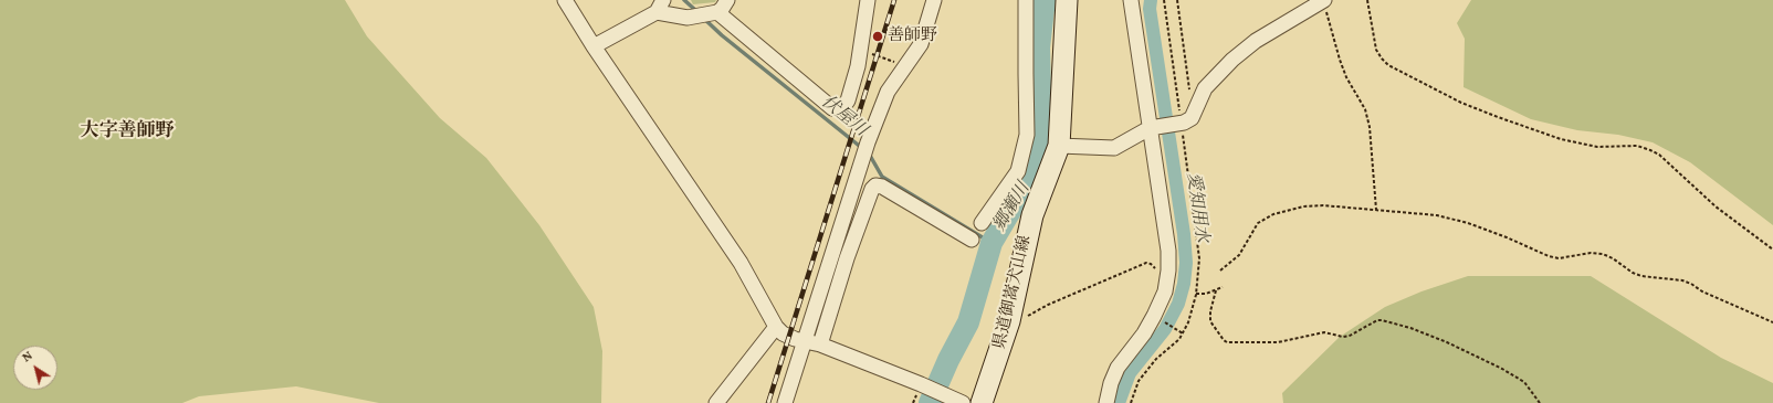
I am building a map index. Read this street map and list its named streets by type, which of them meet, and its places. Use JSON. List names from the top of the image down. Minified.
{"streets":{"main road":["県道御嵩犬山線"]},"districts":["大字善師野"],"water":["伏屋川","郷瀬川","愛知用水"],"places":["善師野"],"north":"top left"}
